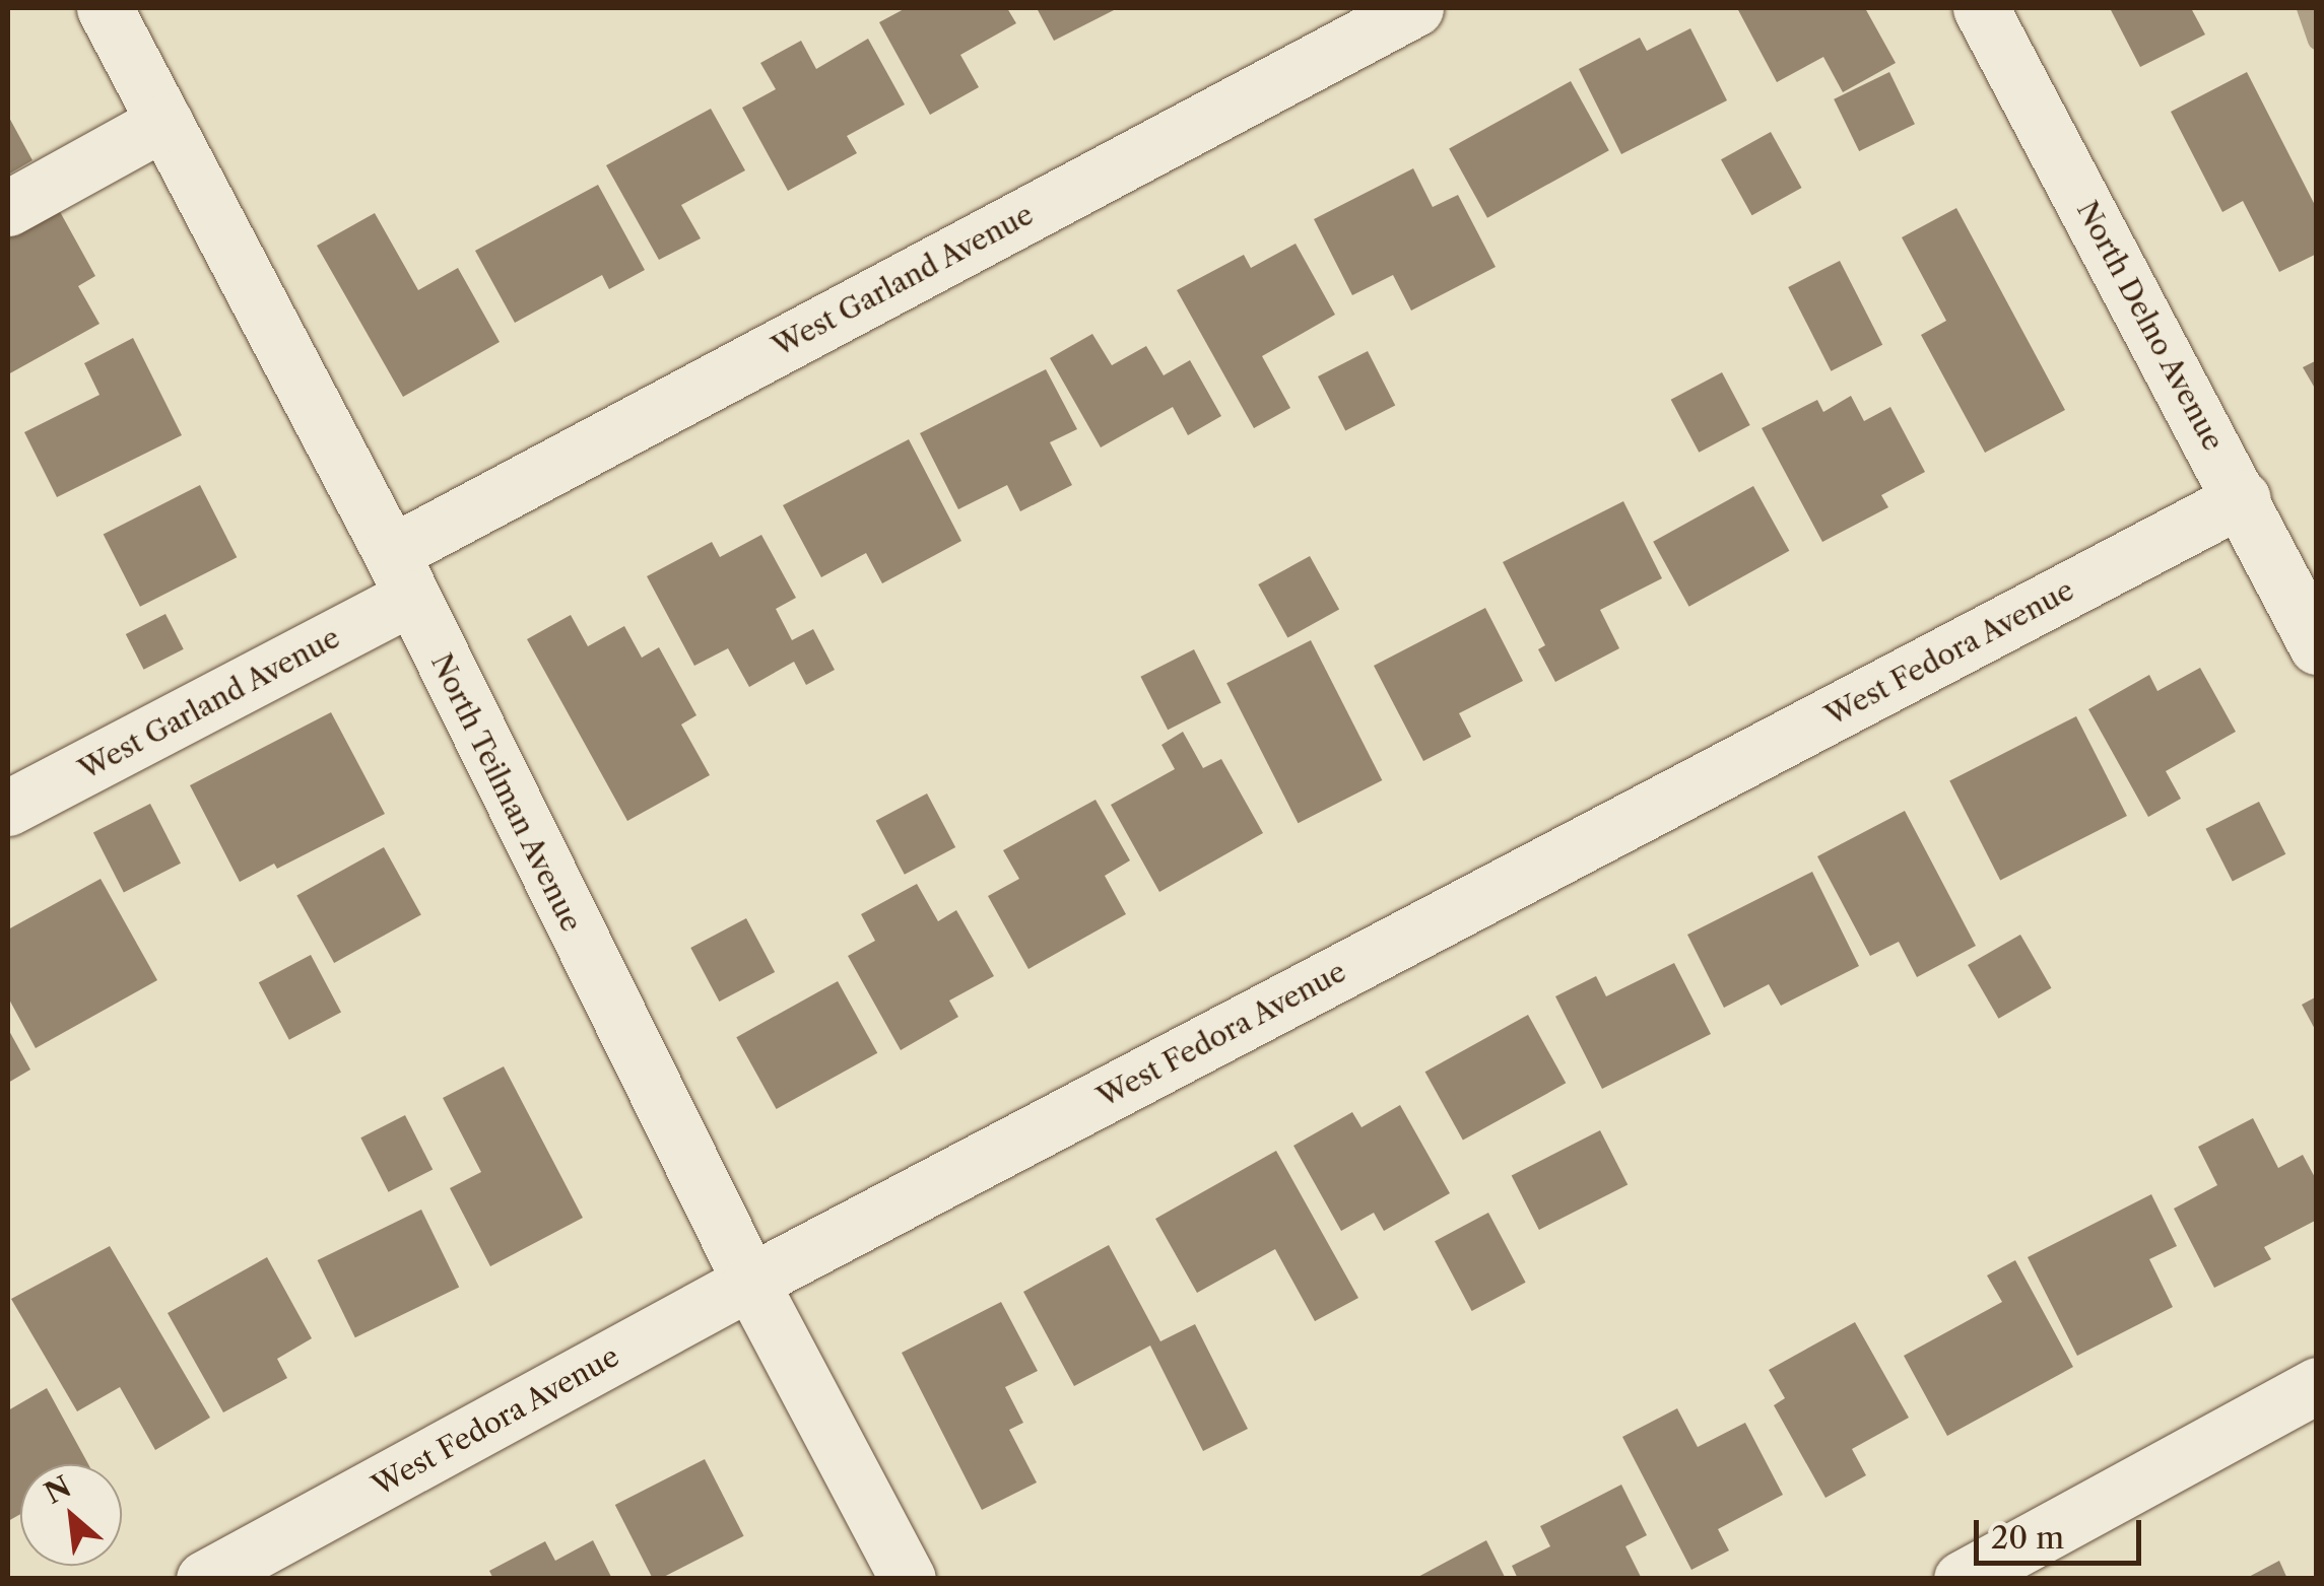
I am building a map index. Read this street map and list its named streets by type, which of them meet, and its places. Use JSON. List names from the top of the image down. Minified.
{"streets":{"street":["West Garland Avenue","North Delno Avenue","West Fedora Avenue","North Teilman Avenue"]},"crossings":[["West Garland Avenue","North Teilman Avenue"],["North Delno Avenue","West Fedora Avenue"],["West Fedora Avenue","North Teilman Avenue"]],"scale_bar":"20 m","north":"top left"}
